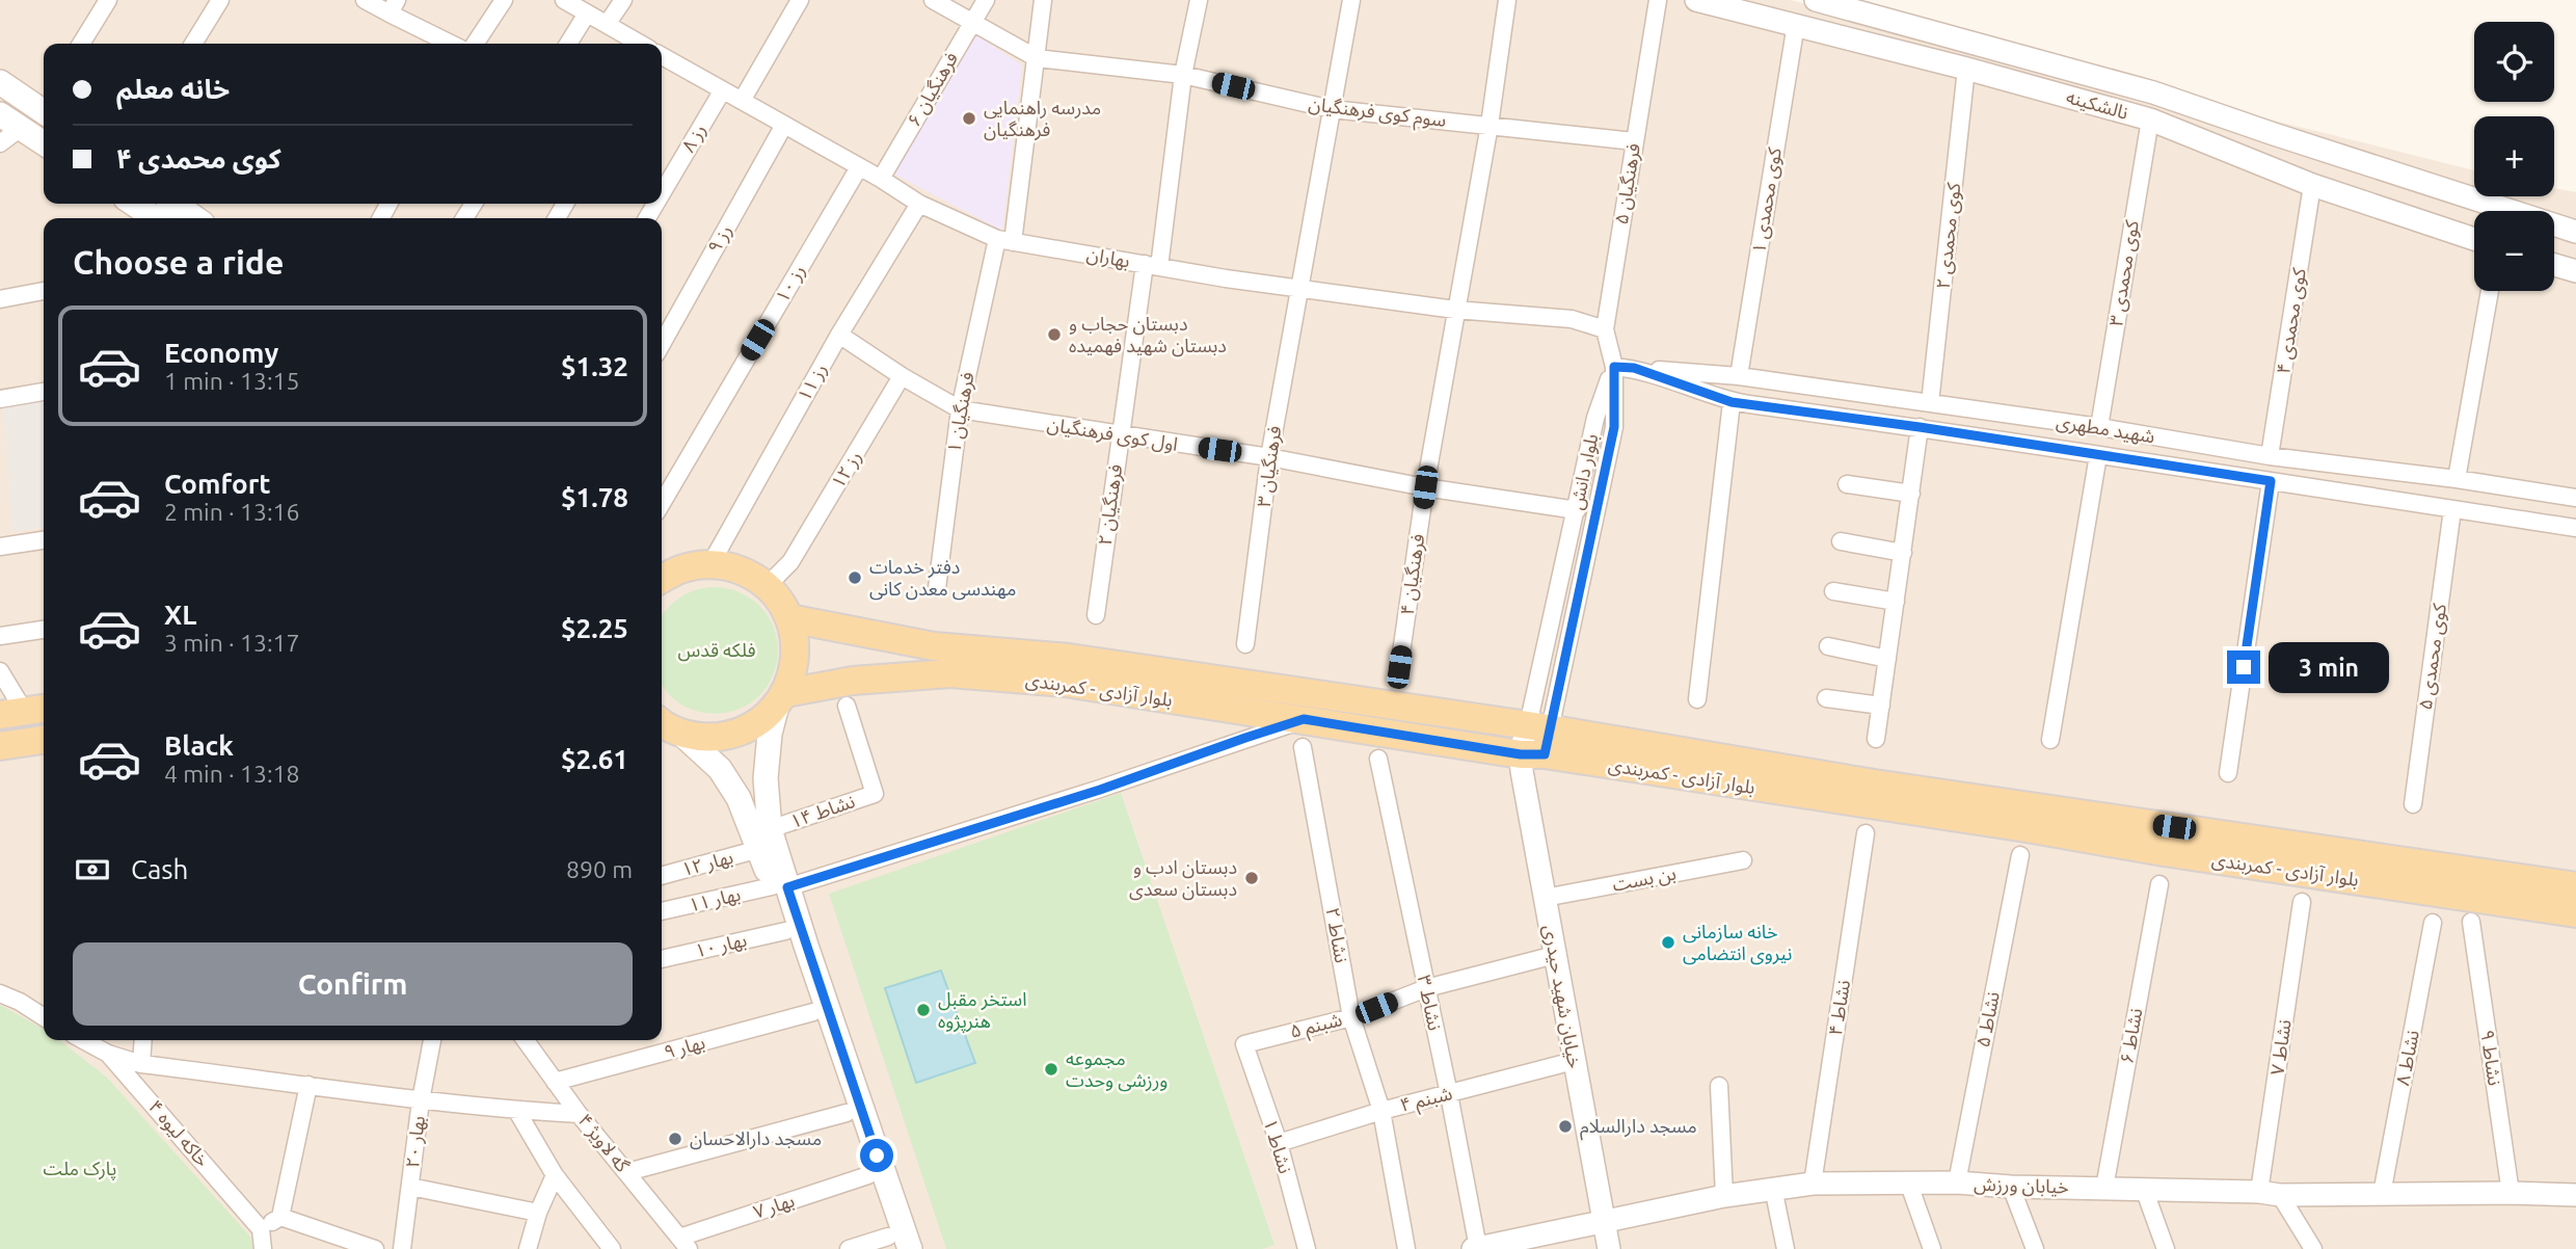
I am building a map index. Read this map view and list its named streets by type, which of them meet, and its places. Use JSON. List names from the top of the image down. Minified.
{"streets":{"main road":["بلوار آزادی - کمربندی"],"street":["فرهنگیان ۶","نالشکینه","سوم کوی فرهنگیان","رز ۸","فرهنگیان ۵","کوی محمدی ۱","کوی محمدی ۲","رز ۹","بهاران","کوی محمدی ۳","رز ۱۰","کوی محمدی ۴","رز ۱۱","فرهنگیان ۱","شهید مطهری","اول کوی فرهنگیان","فرهنگیان ۳","رز ۱۲","بلوار دانش","فرهنگیان ۲","فرهنگیان ۴","کوی محمدی ۵","نشاط ۱۴","بهار ۱۲","بن بست","بهار ۱۱","نشاط ۲","بهار ۱۰","خیابان شهید حیدری","نشاط ۳","نشاط ۴","نشاط ۵","شبنم ۵","نشاط ۶","بهار ۹","نشاط ۷","نشاط ۸","نشاط ۹","شبنم ۴","خاکه لیوه ۴","بهار ۲۰","گه لاویژ ۴","نشاط ۱","خیابان ورزش","بهار ۷"]},"crossings":[["فرهنگیان ۶","بهاران"],["نالشکینه","کوی محمدی ۱"],["نالشکینه","کوی محمدی ۲"],["نالشکینه","کوی محمدی ۳"],["نالشکینه","کوی محمدی ۴"],["سوم کوی فرهنگیان","فرهنگیان ۵"],["سوم کوی فرهنگیان","فرهنگیان ۱"],["سوم کوی فرهنگیان","فرهنگیان ۳"],["سوم کوی فرهنگیان","فرهنگیان ۲"],["سوم کوی فرهنگیان","فرهنگیان ۴"],["رز ۸","بهاران"],["فرهنگیان ۵","بهاران"],["فرهنگیان ۵","بلوار دانش"],["کوی محمدی ۱","شهید مطهری"],["کوی محمدی ۲","شهید مطهری"],["رز ۹","بهاران"],["بهاران","رز ۱۰"],["بهاران","رز ۱۱"],["بهاران","فرهنگیان ۱"],["بهاران","فرهنگیان ۳"],["بهاران","فرهنگیان ۲"],["بهاران","فرهنگیان ۴"],["کوی محمدی ۳","شهید مطهری"],["کوی محمدی ۴","شهید مطهری"],["رز ۱۱","اول کوی فرهنگیان"],["فرهنگیان ۱","اول کوی فرهنگیان"],["اول کوی فرهنگیان","فرهنگیان ۳"],["اول کوی فرهنگیان","رز ۱۲"],["اول کوی فرهنگیان","بلوار دانش"],["اول کوی فرهنگیان","فرهنگیان ۲"],["اول کوی فرهنگیان","فرهنگیان ۴"],["بلوار دانش","بلوار آزادی - کمربندی"],["بلوار دانش","خیابان شهید حیدری"],["بلوار آزادی - کمربندی","بهار ۱۱"],["بلوار آزادی - کمربندی","خیابان شهید حیدری"],["نشاط ۱۴","بهار ۱۲"],["بن بست","خیابان شهید حیدری"],["نشاط ۲","شبنم ۵"],["نشاط ۲","شبنم ۴"],["خیابان شهید حیدری","شبنم ۵"],["خیابان شهید حیدری","شبنم ۴"],["خیابان شهید حیدری","خیابان ورزش"],["نشاط ۳","شبنم ۵"],["نشاط ۳","شبنم ۴"],["نشاط ۳","خیابان ورزش"],["نشاط ۴","خیابان ورزش"],["نشاط ۵","خیابان ورزش"],["شبنم ۵","نشاط ۱"],["نشاط ۶","خیابان ورزش"],["بهار ۹","گه لاویژ ۴"],["نشاط ۷","خیابان ورزش"],["نشاط ۸","خیابان ورزش"],["نشاط ۹","خیابان ورزش"],["شبنم ۴","نشاط ۱"],["گه لاویژ ۴","بهار ۷"]],"parks":["فلکه قدس","پارک ملت"],"places":["مدرسه راهنمایی فرهنگیان","دبستان حجاب و دبستان شهید فهمیده","دفتر خدمات مهندسی معدن کانی","دبستان ادب و دبستان سعدی","خانه سازمانی نیروی انتضامی","استخر مقبل هنرپژوه","مجموعه ورزشی وحدت","مسجد دارالسلام","مسجد دارالاحسان"],"page":{"map_buttons":["+","−"],"banner":["خانه معلم","کوی محمدی ۴"],"heading":"Choose a ride","list":[{"name":"Economy","note":"1 min · 13:15","value":"$1.32"},{"name":"Comfort","note":"2 min · 13:16","value":"$1.78"},{"name":"XL","note":"3 min · 13:17","value":"$2.25"},{"name":"Black","note":"4 min · 13:18","value":"$2.61"}],"bubble":"3 min","pay":["Cash","890 m"],"buttons":"Confirm"}}
